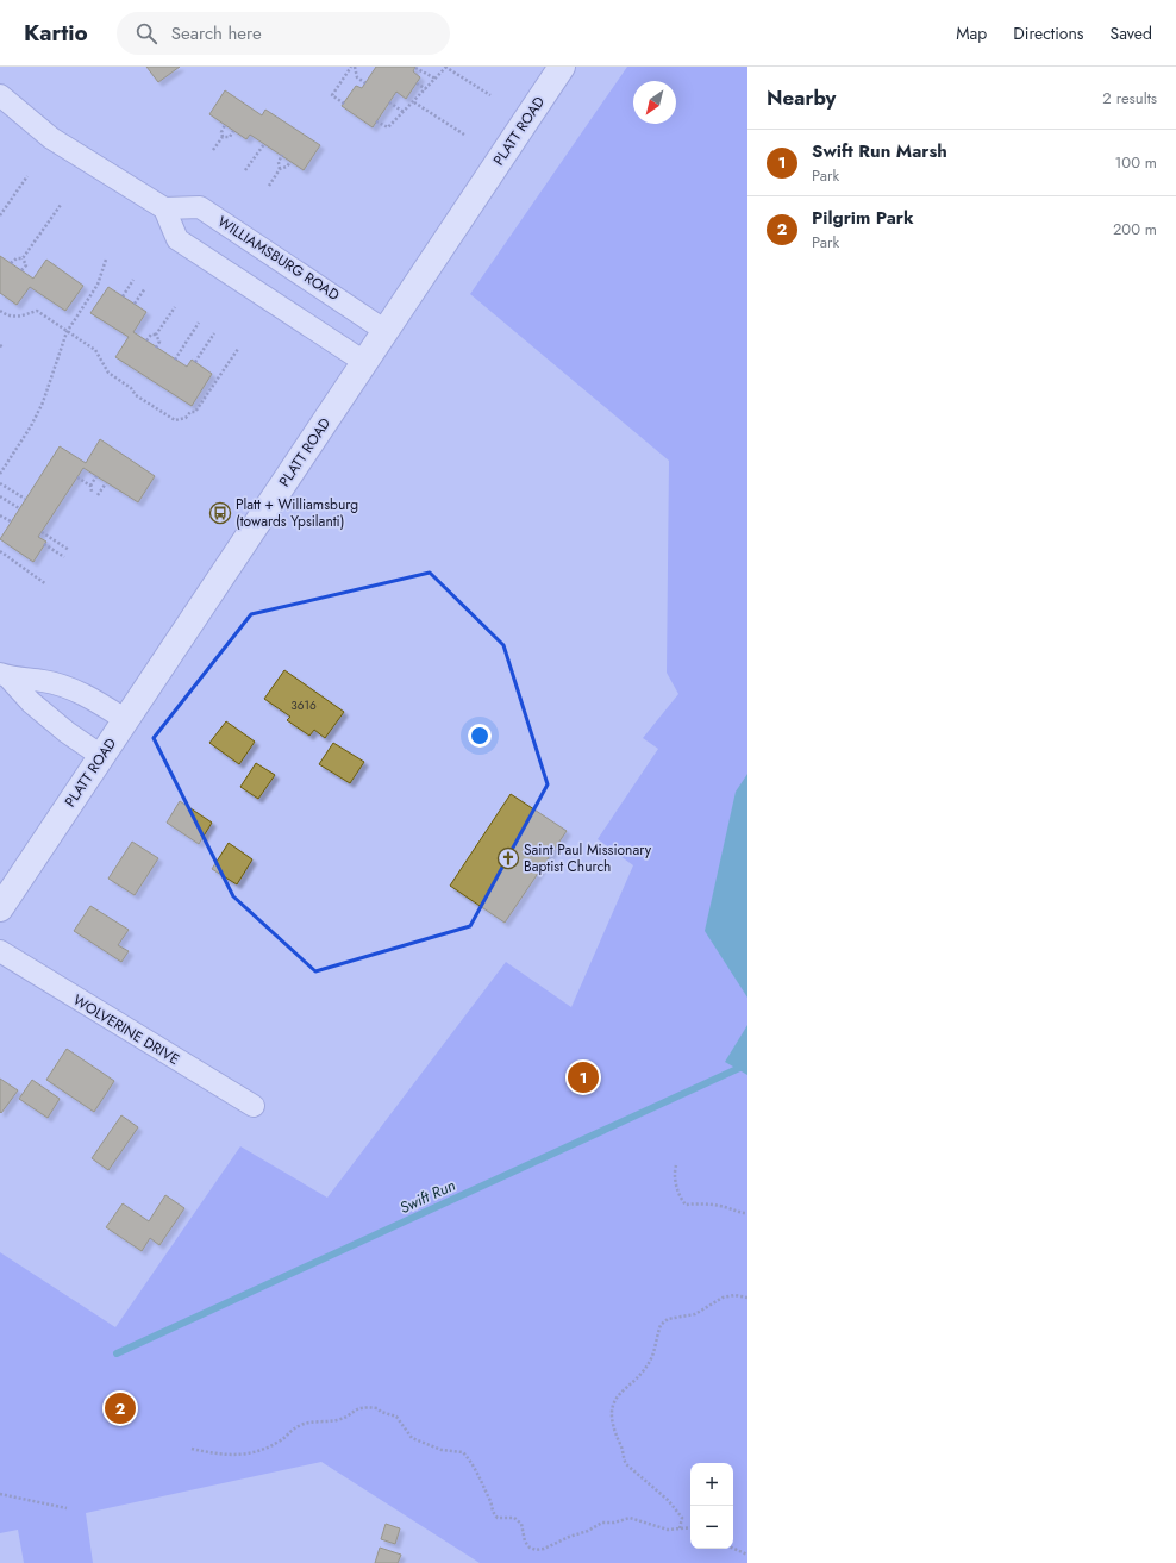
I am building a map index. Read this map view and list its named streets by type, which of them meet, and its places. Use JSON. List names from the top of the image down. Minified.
{"streets":{"main road":["PLATT ROAD"],"street":["WILLIAMSBURG ROAD","WOLVERINE DRIVE"]},"crossings":[["PLATT ROAD","WILLIAMSBURG ROAD"]],"water":["Swift Run"],"places":{"bus stop":["Platt + Williamsburg (towards Ypsilanti)"],"church":["Saint Paul Missionary Baptist Church"]},"house_numbers":["3616"],"north":"bottom left","page":{"header":"Kartio","search":"Search here","nav":["Map","Directions","Saved"],"heading":["Nearby","2 results"],"list":[{"mark":"1","name":"Swift Run Marsh","note":"Park","value":"100 m"},{"mark":"2","name":"Pilgrim Park","note":"Park","value":"200 m"}],"pins":["1","2"],"map_buttons":["+","−"]}}
